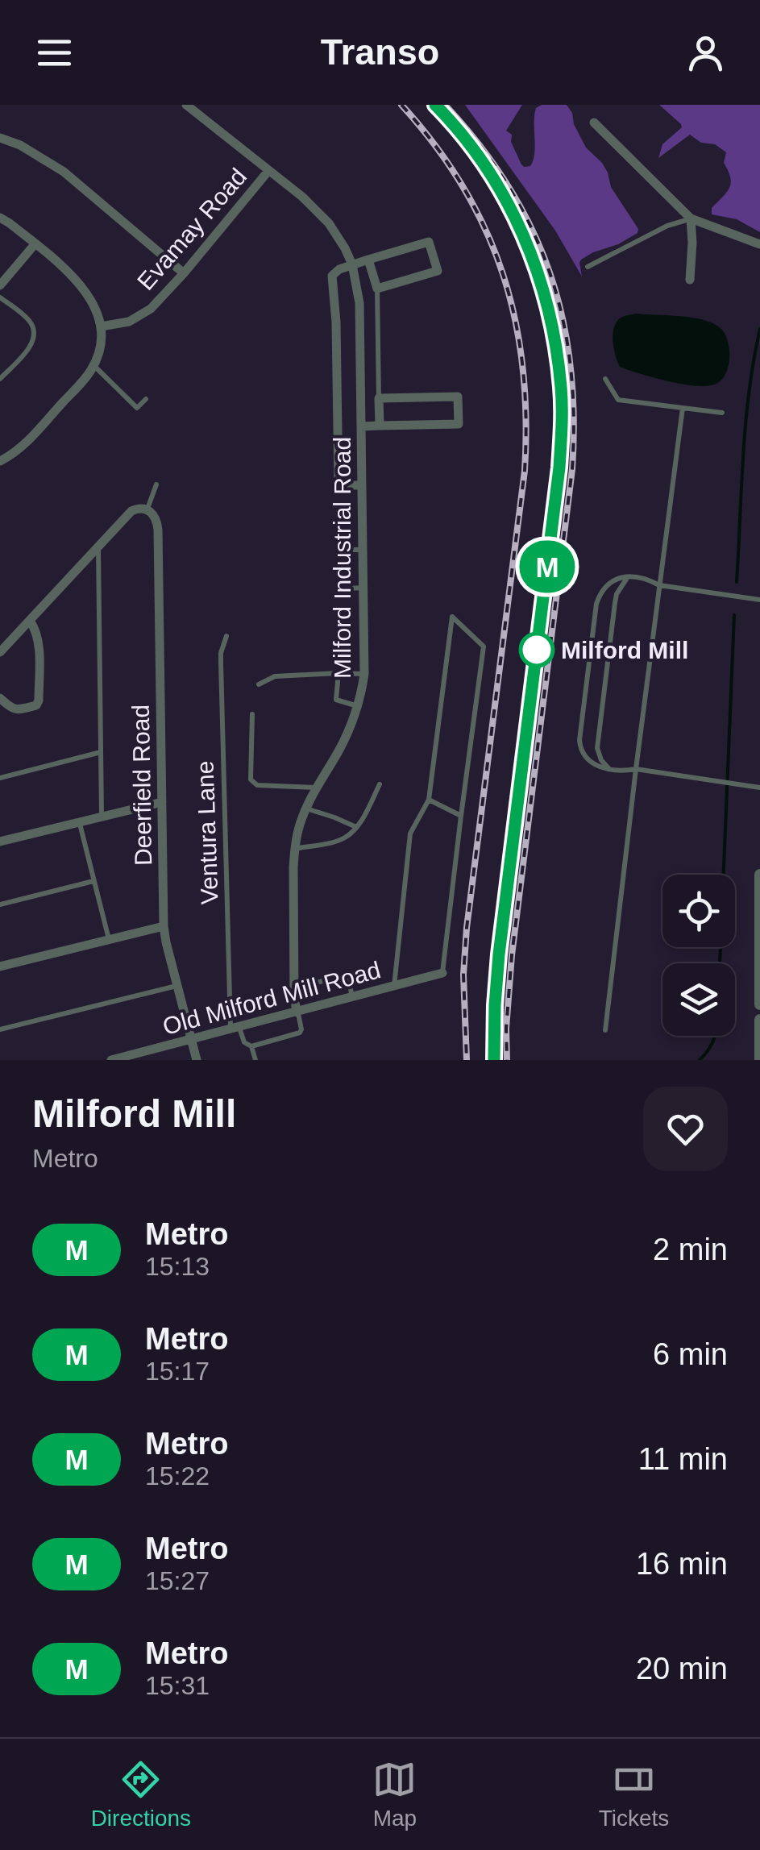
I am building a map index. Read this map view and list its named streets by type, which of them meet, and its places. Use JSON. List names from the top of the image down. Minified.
{"streets":{"street":["Evamay Road","Milford Industrial Road","Deerfield Road","Old Milford Mill Road"],"lane":["Ventura Lane"]},"crossings":[["Evamay Road","Milford Industrial Road"],["Milford Industrial Road","Old Milford Mill Road"],["Deerfield Road","Old Milford Mill Road"],["Ventura Lane","Old Milford Mill Road"]],"places":["Milford Mill"],"lines":["metro line M"],"page":{"header":"Transo","on_map":"M","heading":["Milford Mill","Metro"],"list":[{"mark":"M","name":"Metro","note":"15:13","value":"2 min"},{"mark":"M","name":"Metro","note":"15:17","value":"6 min"},{"mark":"M","name":"Metro","note":"15:22","value":"11 min"},{"mark":"M","name":"Metro","note":"15:27","value":"16 min"},{"mark":"M","name":"Metro","note":"15:31","value":"20 min"}],"tabs":["Directions","Map","Tickets"]}}
